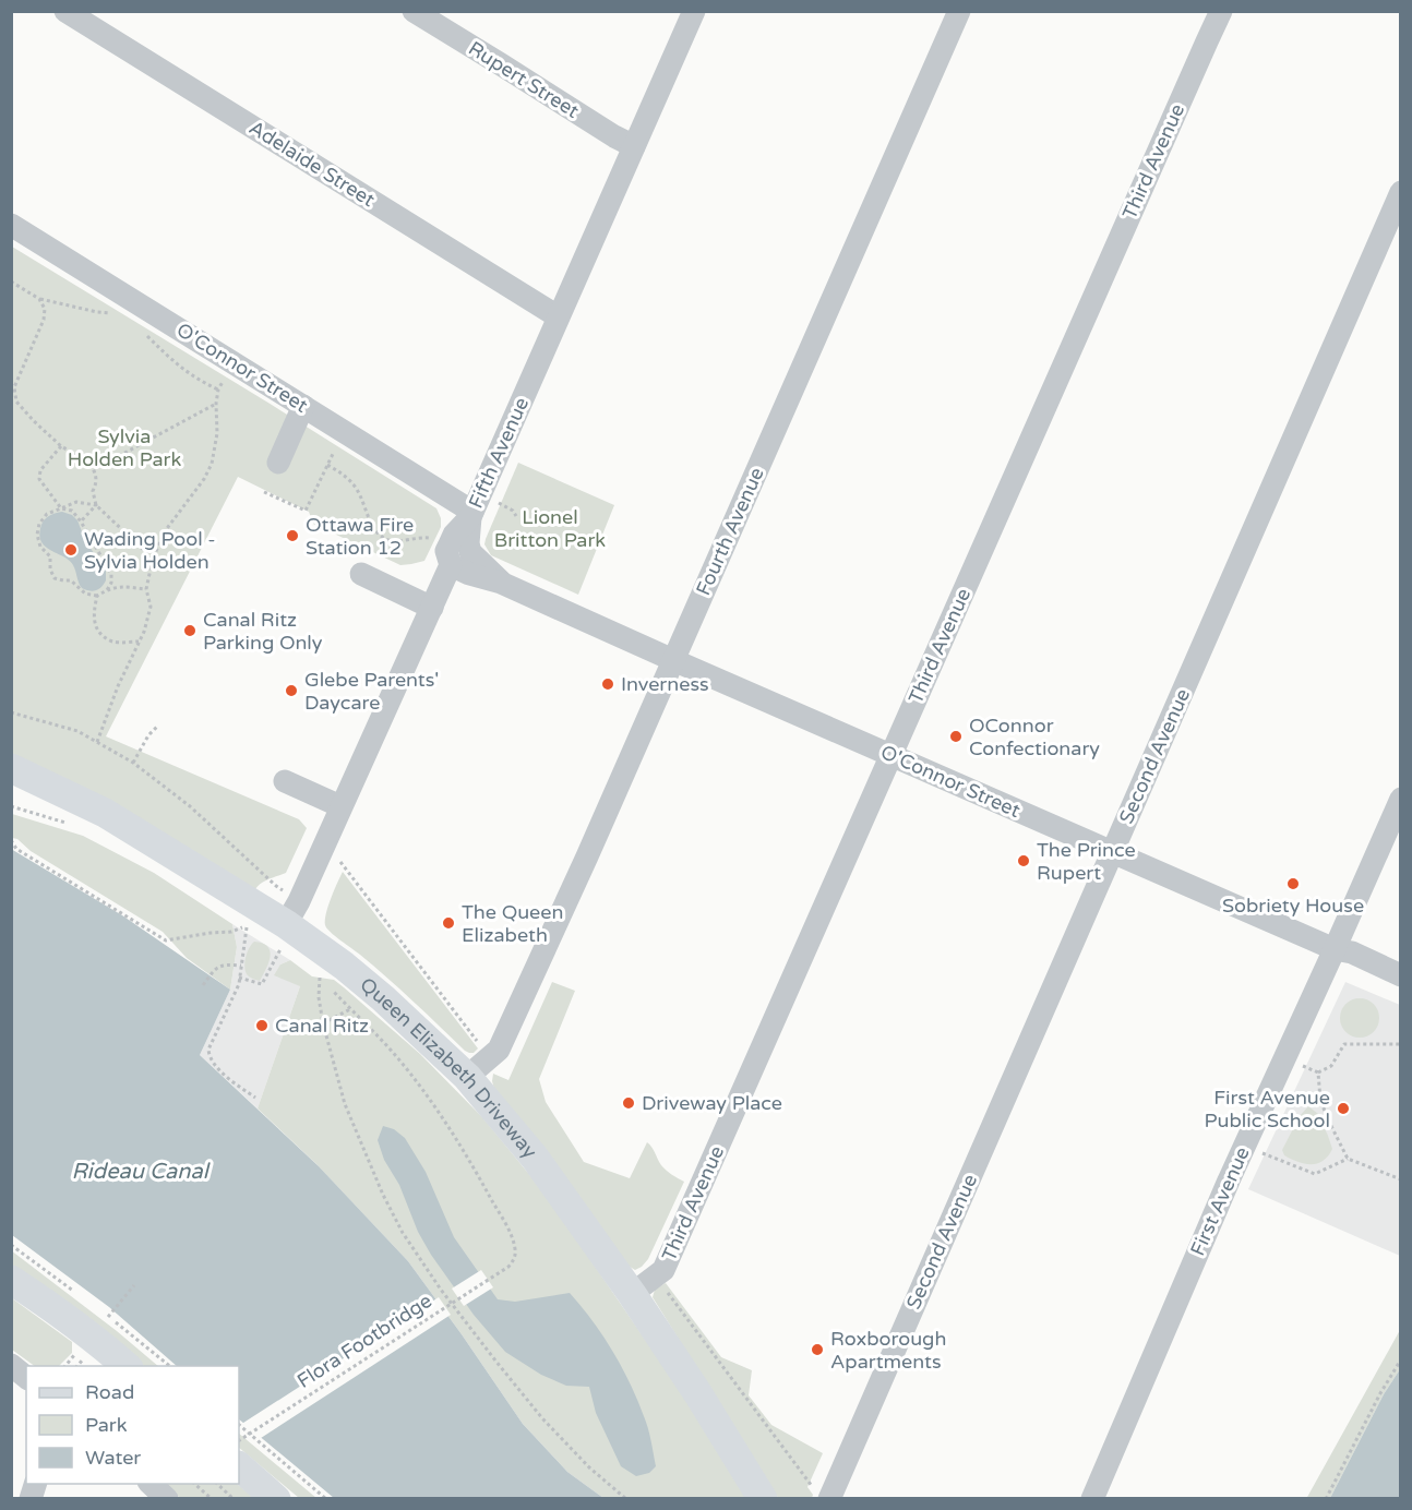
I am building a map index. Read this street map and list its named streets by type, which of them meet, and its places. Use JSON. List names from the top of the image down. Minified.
{"streets":{"main road":["Queen Elizabeth Driveway"],"street":["Rupert Street","Third Avenue","Adelaide Street","O'Connor Street","Fifth Avenue","Fourth Avenue","Second Avenue","First Avenue"],"path":["Flora Footbridge"]},"crossings":[["Rupert Street","Fifth Avenue"],["Third Avenue","O'Connor Street"],["Third Avenue","Queen Elizabeth Driveway"],["Adelaide Street","Fifth Avenue"],["O'Connor Street","Fifth Avenue"],["O'Connor Street","Fourth Avenue"],["O'Connor Street","Second Avenue"],["O'Connor Street","First Avenue"],["Fifth Avenue","Queen Elizabeth Driveway"]],"water":["Rideau Canal"],"parks":["Sylvia Holden Park","Lionel Britton Park"],"places":["Ottawa Fire Station 12","Wading Pool - Sylvia Holden","Canal Ritz Parking Only","Inverness","Glebe Parents' Daycare","OConnor Confectionary","The Prince Rupert","Sobriety House","The Queen Elizabeth","Canal Ritz","Driveway Place","First Avenue Public School","Roxborough Apartments"],"legend":["Road","Park","Water"]}
